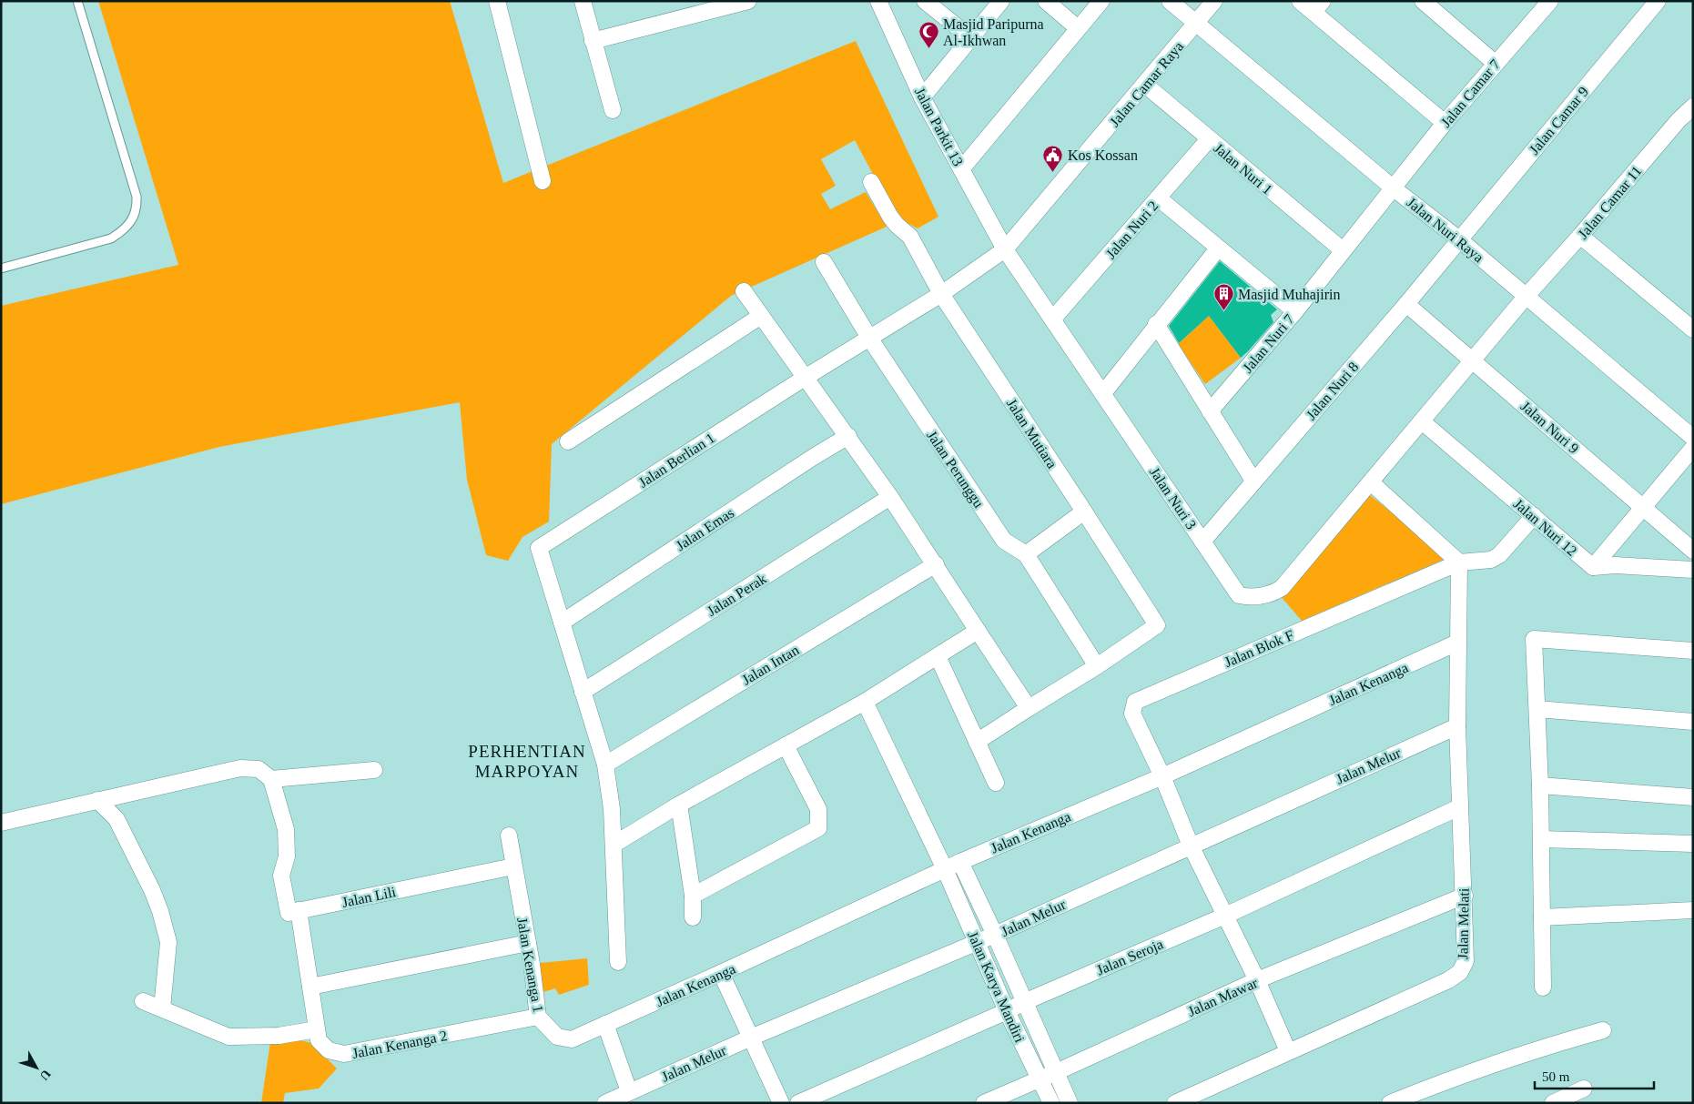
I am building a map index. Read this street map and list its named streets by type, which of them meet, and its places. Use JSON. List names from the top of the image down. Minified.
{"streets":{"street":["Jalan Camar Raya","Jalan Camar 7","Jalan Camar 9","Jalan Parkit 13","Jalan Nuri 1","Jalan Camar 11","Jalan Nuri 2","Jalan Nuri Raya","Jalan Nuri 7","Jalan Nuri 8","Jalan Nuri 9","Jalan Mutiara","Jalan Berlian 1","Jalan Perunggu","Jalan Nuri 3","Jalan Nuri 12","Jalan Emas","Jalan Perak","Jalan Blok F","Jalan Intan","Jalan Kenanga","Jalan Melur","Jalan Lili","Jalan Melati","Jalan Seroja","Jalan Kenanga 1","Jalan Karya Mandiri","Jalan Mawar","Jalan Kenanga 2"]},"crossings":[["Jalan Camar Raya","Jalan Parkit 13"],["Jalan Camar Raya","Jalan Nuri 1"],["Jalan Camar Raya","Jalan Nuri Raya"],["Jalan Camar Raya","Jalan Berlian 1"],["Jalan Camar Raya","Jalan Nuri 3"],["Jalan Camar 7","Jalan Nuri Raya"],["Jalan Camar 7","Jalan Nuri 7"],["Jalan Camar 9","Jalan Nuri Raya"],["Jalan Camar 9","Jalan Nuri 8"],["Jalan Parkit 13","Jalan Berlian 1"],["Jalan Parkit 13","Jalan Nuri 3"],["Jalan Nuri 1","Jalan Nuri 2"],["Jalan Nuri 1","Jalan Nuri 7"],["Jalan Camar 11","Jalan Nuri Raya"],["Jalan Camar 11","Jalan Nuri 9"],["Jalan Camar 11","Jalan Nuri 3"],["Jalan Camar 11","Jalan Nuri 12"],["Jalan Nuri 2","Jalan Nuri 3"],["Jalan Nuri Raya","Jalan Nuri 7"],["Jalan Nuri Raya","Jalan Nuri 8"],["Jalan Nuri 8","Jalan Nuri 9"],["Jalan Nuri 8","Jalan Nuri 3"],["Jalan Mutiara","Jalan Berlian 1"],["Jalan Mutiara","Jalan Perunggu"],["Jalan Berlian 1","Jalan Perunggu"],["Jalan Berlian 1","Jalan Nuri 3"],["Jalan Berlian 1","Jalan Emas"],["Jalan Berlian 1","Jalan Perak"],["Jalan Berlian 1","Jalan Intan"],["Jalan Nuri 12","Jalan Blok F"],["Jalan Blok F","Jalan Kenanga"],["Jalan Blok F","Jalan Melur"],["Jalan Blok F","Jalan Melati"],["Jalan Blok F","Jalan Seroja"],["Jalan Blok F","Jalan Mawar"],["Jalan Kenanga","Jalan Melati"],["Jalan Kenanga","Jalan Kenanga 1"],["Jalan Kenanga","Jalan Karya Mandiri"],["Jalan Melur","Jalan Melati"],["Jalan Melur","Jalan Karya Mandiri"],["Jalan Lili","Jalan Kenanga 1"],["Jalan Melati","Jalan Seroja"],["Jalan Melati","Jalan Mawar"],["Jalan Seroja","Jalan Karya Mandiri"],["Jalan Kenanga 1","Jalan Kenanga 2"],["Jalan Karya Mandiri","Jalan Mawar"]],"districts":["PERHENTIAN MARPOYAN"],"places":{"mosque":["Masjid Paripurna Al-Ikhwan"],"public building":["Kos Kossan"],"building":["Masjid Muhajirin"]},"scale_bar":"50 m","north":"bottom right"}
